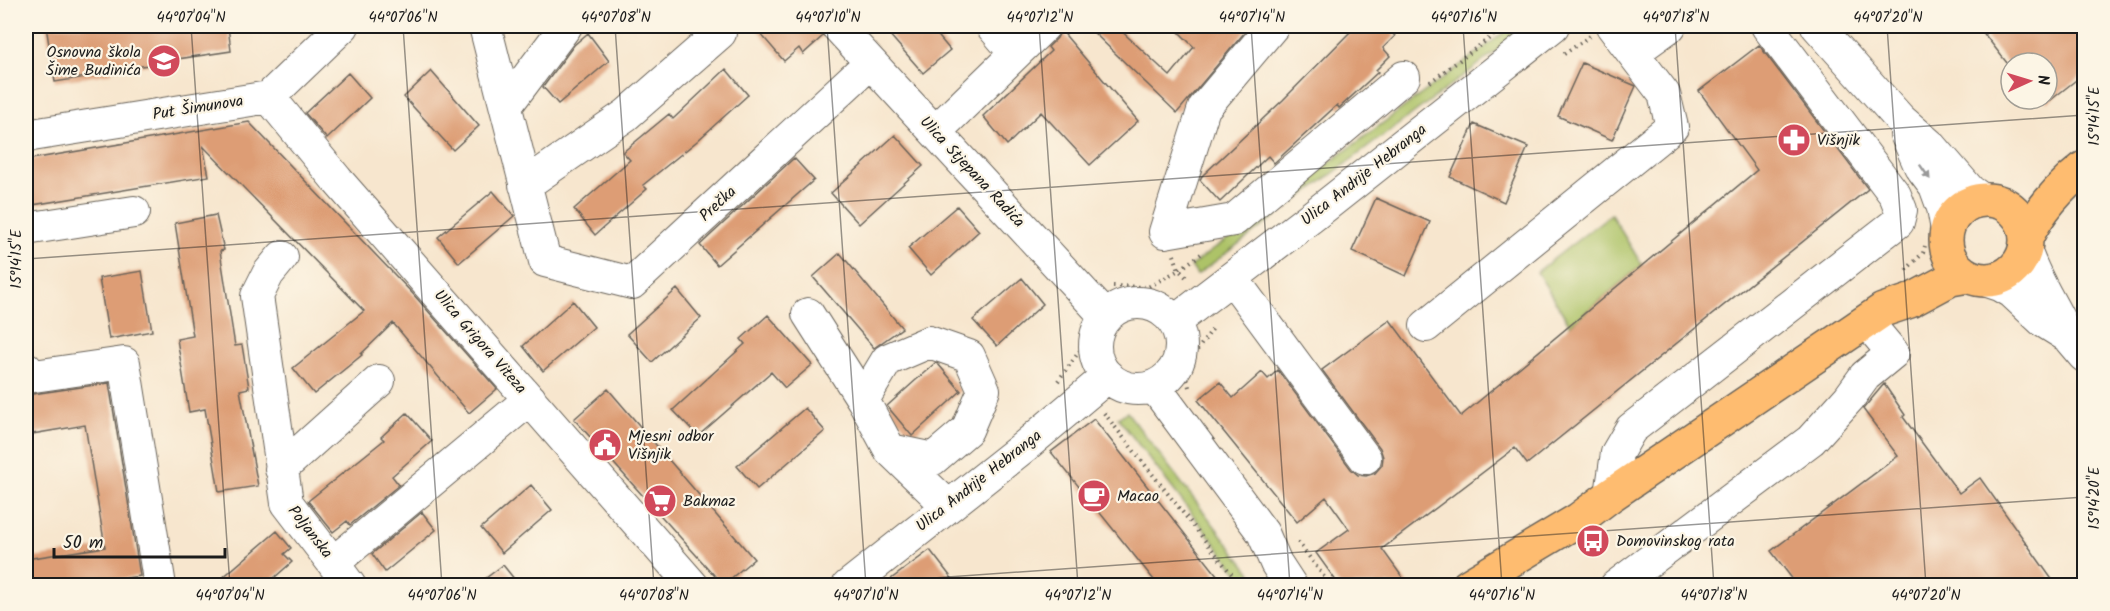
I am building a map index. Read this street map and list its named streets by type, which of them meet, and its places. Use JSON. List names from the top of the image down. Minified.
{"streets":{"street":["Put Šimunova","Ulica Stjepana Radića","Ulica Andrije Hebranga","Prečka","Ulica Grigora Viteza","Poljanska"]},"crossings":[["Put Šimunova","Ulica Grigora Viteza"],["Ulica Stjepana Radića","Ulica Andrije Hebranga"],["Ulica Stjepana Radića","Prečka"],["Ulica Grigora Viteza","Poljanska"]],"places":{"school or university":["Osnovna škola Šime Budinića"],"pharmacy":["Višnjik"],"public building":["Mjesni odbor Višnjik"],"cafe":["Macao"],"supermarket":["Bakmaz"],"bus stop":["Domovinskog rata"]},"scale_bar":"50 m","north":"right","coordinates":["44°07'04\"N","44°07'06\"N","44°07'08\"N","44°07'10\"N","44°07'12\"N","44°07'14\"N","44°07'16\"N","44°07'18\"N","44°07'20\"N","15°14'15\"E","15°14'20\"E"]}
